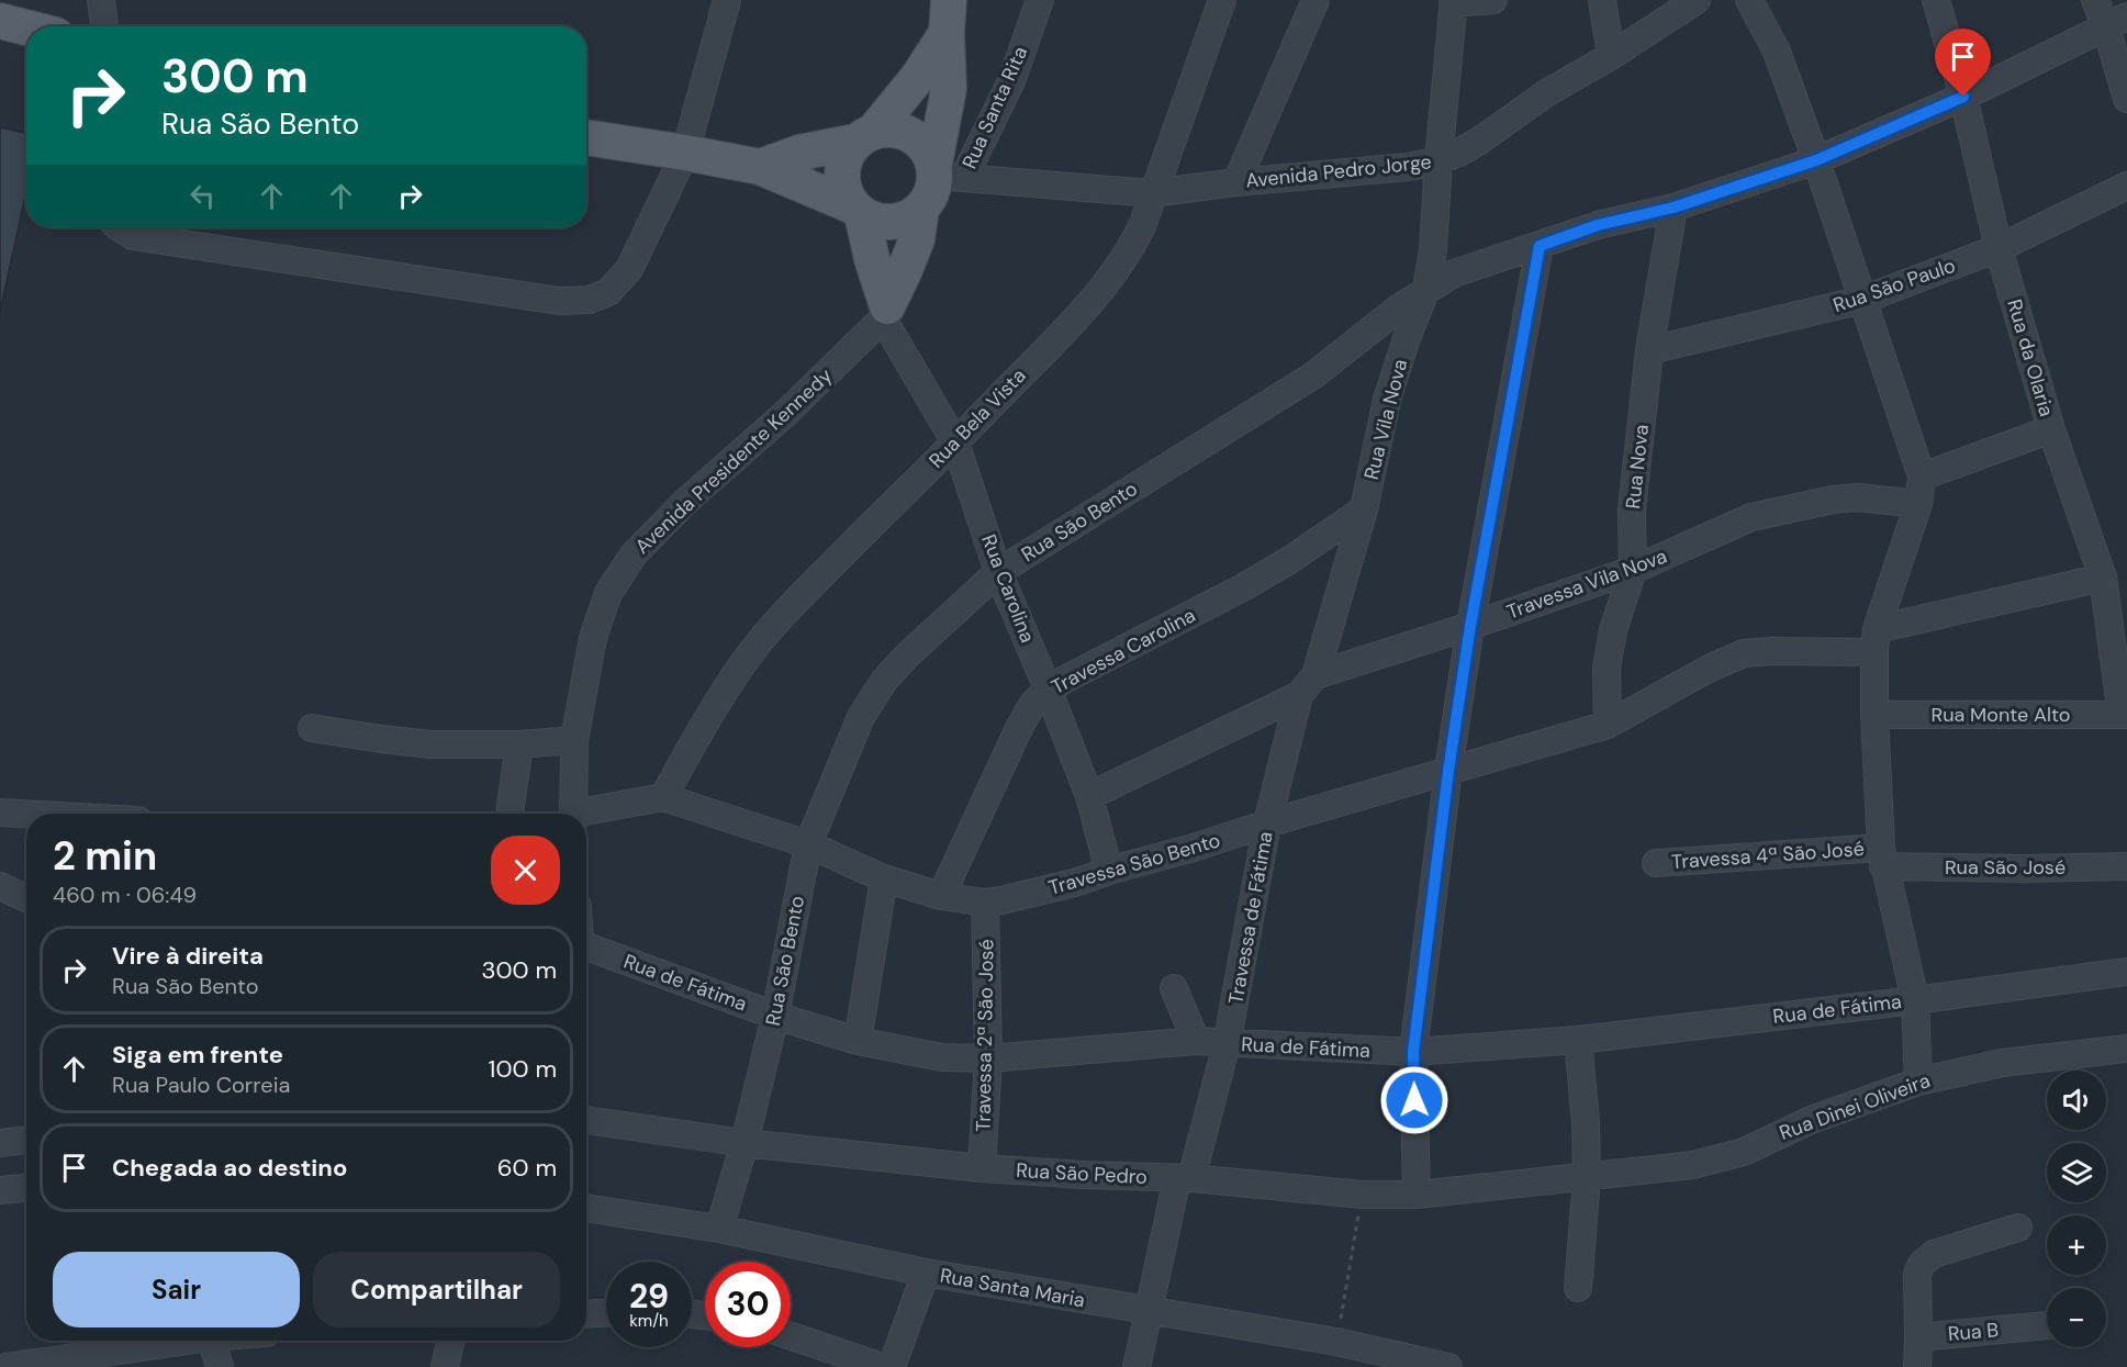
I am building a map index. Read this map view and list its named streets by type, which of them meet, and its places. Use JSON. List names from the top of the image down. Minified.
{"streets":{"main road":["Avenida Presidente Kennedy"],"street":["Rua Santa Rita","Avenida Pedro Jorge","Rua São Paulo","Rua da Olaria","Rua Bela Vista","Rua Vila Nova","Rua Nova","Rua São Bento","Travessa Vila Nova","Rua Carolina","Travessa Carolina","Rua Monte Alto","Travessa 4ª São José","Travessa São Bento","Rua São José","Travessa de Fátima","Rua de Fátima","Travessa 2ª São José","Rua Dinei Oliveira","Rua São Pedro","Rua Santa Maria","Rua B"]},"crossings":[["Rua Santa Rita","Avenida Pedro Jorge"],["Rua Santa Rita","Avenida Presidente Kennedy"],["Avenida Pedro Jorge","Rua Bela Vista"],["Avenida Pedro Jorge","Rua Vila Nova"],["Avenida Pedro Jorge","Avenida Presidente Kennedy"],["Rua São Paulo","Rua da Olaria"],["Rua São Paulo","Rua Nova"],["Rua da Olaria","Rua São Bento"],["Rua da Olaria","Rua Monte Alto"],["Rua da Olaria","Travessa São Bento"],["Rua Bela Vista","Rua Carolina"],["Rua Bela Vista","Travessa São Bento"],["Rua Vila Nova","Rua São Bento"],["Rua Vila Nova","Travessa Vila Nova"],["Rua Vila Nova","Travessa Carolina"],["Rua Vila Nova","Travessa de Fátima"],["Avenida Presidente Kennedy","Rua Carolina"],["Rua Nova","Rua São Bento"],["Rua Nova","Travessa Vila Nova"],["Rua Nova","Travessa São Bento"],["Rua São Bento","Rua Carolina"],["Rua São Bento","Travessa São Bento"],["Rua São Bento","Rua de Fátima"],["Rua São Bento","Rua São Pedro"],["Rua São Bento","Rua Santa Maria"],["Travessa Vila Nova","Rua Carolina"],["Travessa Vila Nova","Travessa de Fátima"],["Rua Carolina","Travessa Carolina"],["Rua Carolina","Travessa São Bento"],["Travessa Carolina","Travessa São Bento"],["Travessa 4ª São José","Rua São José"],["Travessa São Bento","Travessa de Fátima"],["Travessa São Bento","Travessa 2ª São José"],["Travessa de Fátima","Rua de Fátima"],["Travessa de Fátima","Rua São Pedro"],["Travessa de Fátima","Rua Santa Maria"],["Rua de Fátima","Travessa 2ª São José"],["Travessa 2ª São José","Rua São Pedro"],["Rua Dinei Oliveira","Rua São Pedro"]],"page":{"turn":["300 m","Rua São Bento"],"heading":["2 min","460 m · 06:49"],"list":[{"name":"Vire à direita","note":"Rua São Bento","value":"300 m"},{"name":"Siga em frente","note":"Rua Paulo Correia","value":"100 m"},{"name":"Chegada ao destino","value":"60 m"}],"map_buttons":["+","−"],"buttons":["Sair","Compartilhar"],"speed":"29 km/h","limit":"30"}}
